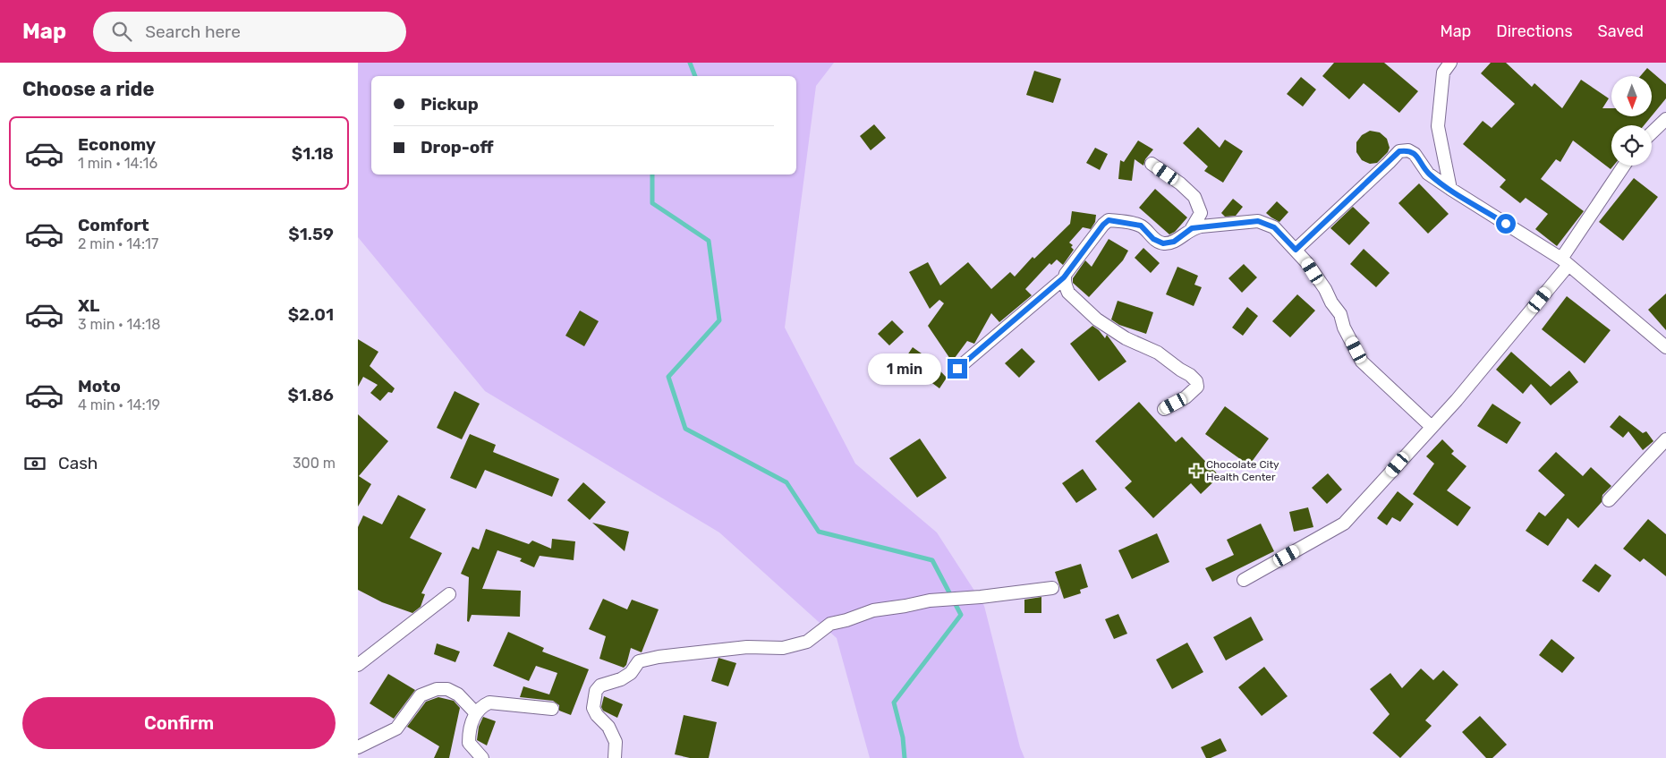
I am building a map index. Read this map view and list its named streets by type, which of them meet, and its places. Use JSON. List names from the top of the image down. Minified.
{"places":{"health":["Chocolate City Health Center"]},"north":"bottom","page":{"header":"Map","search":"Search here","nav":["Map","Directions","Saved"],"heading":"Choose a ride","banner":["Pickup","Drop-off"],"list":[{"name":"Economy","note":"1 min · 14:16","value":"$1.18"},{"name":"Comfort","note":"2 min · 14:17","value":"$1.59"},{"name":"XL","note":"3 min · 14:18","value":"$2.01"},{"name":"Moto","note":"4 min · 14:19","value":"$1.86"}],"bubble":"1 min","pay":["Cash","300 m"],"buttons":"Confirm"}}
